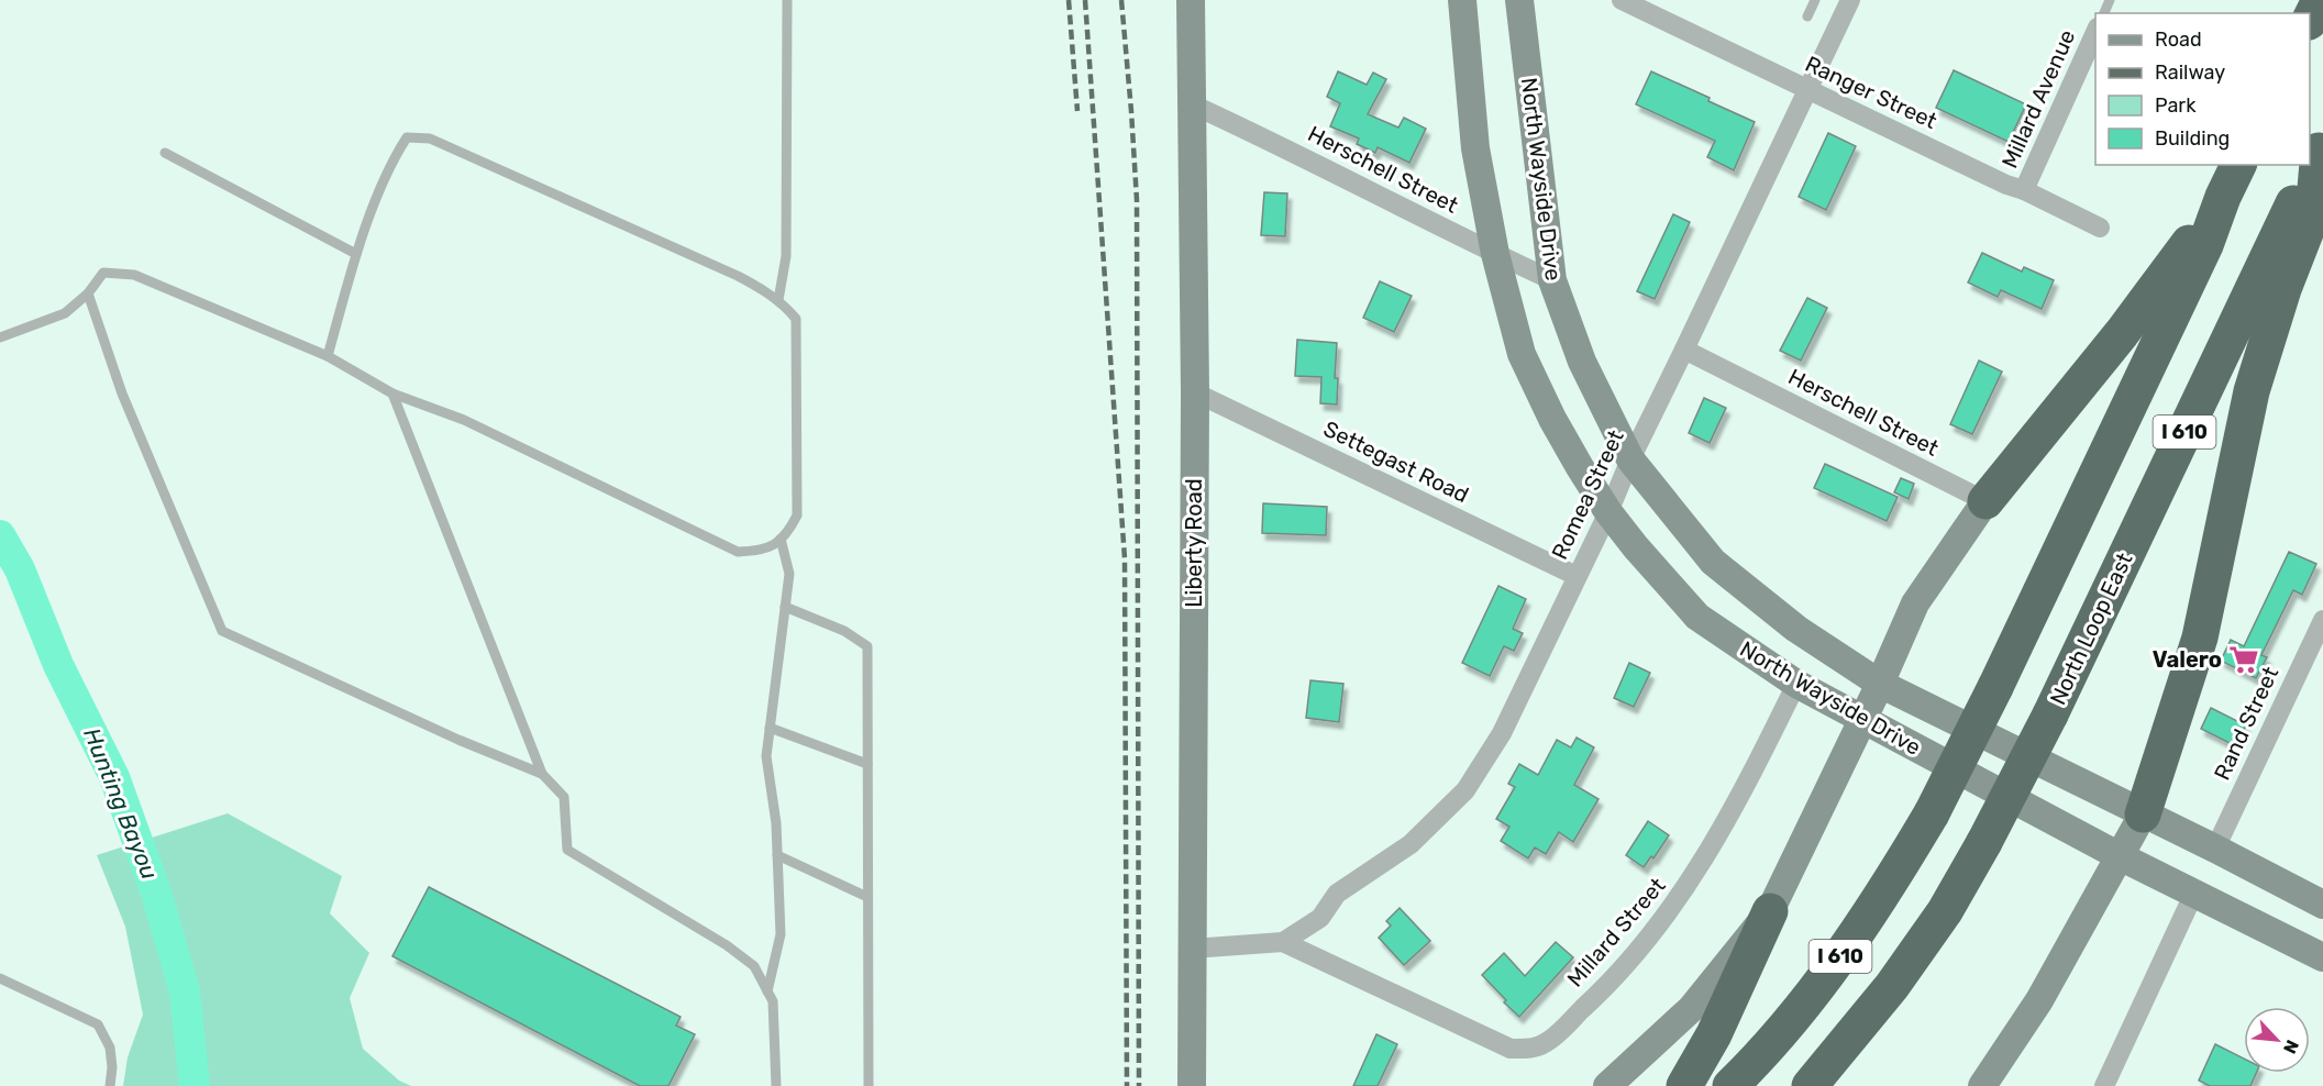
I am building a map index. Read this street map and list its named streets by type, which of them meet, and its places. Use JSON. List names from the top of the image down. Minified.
{"streets":{"highway":["I 610","North Loop East"],"main road":["North Wayside Drive","Liberty Road"],"street":["Ranger Street","Millard Avenue","Herschell Street","Settegast Road","Romea Street","Rand Street","Millard Street"]},"crossings":[["Ranger Street","Millard Avenue"],["Ranger Street","Romea Street"],["Herschell Street","North Wayside Drive"],["Herschell Street","Romea Street"],["Herschell Street","Liberty Road"],["North Wayside Drive","Romea Street"],["North Wayside Drive","Rand Street"],["North Wayside Drive","Millard Street"],["Settegast Road","Romea Street"],["Settegast Road","Liberty Road"],["Romea Street","Millard Street"],["Liberty Road","Millard Street"]],"water":["Hunting Bayou"],"places":{"supermarket":["Valero"]},"legend":["Road","Railway","Park","Building"],"north":"bottom right"}
